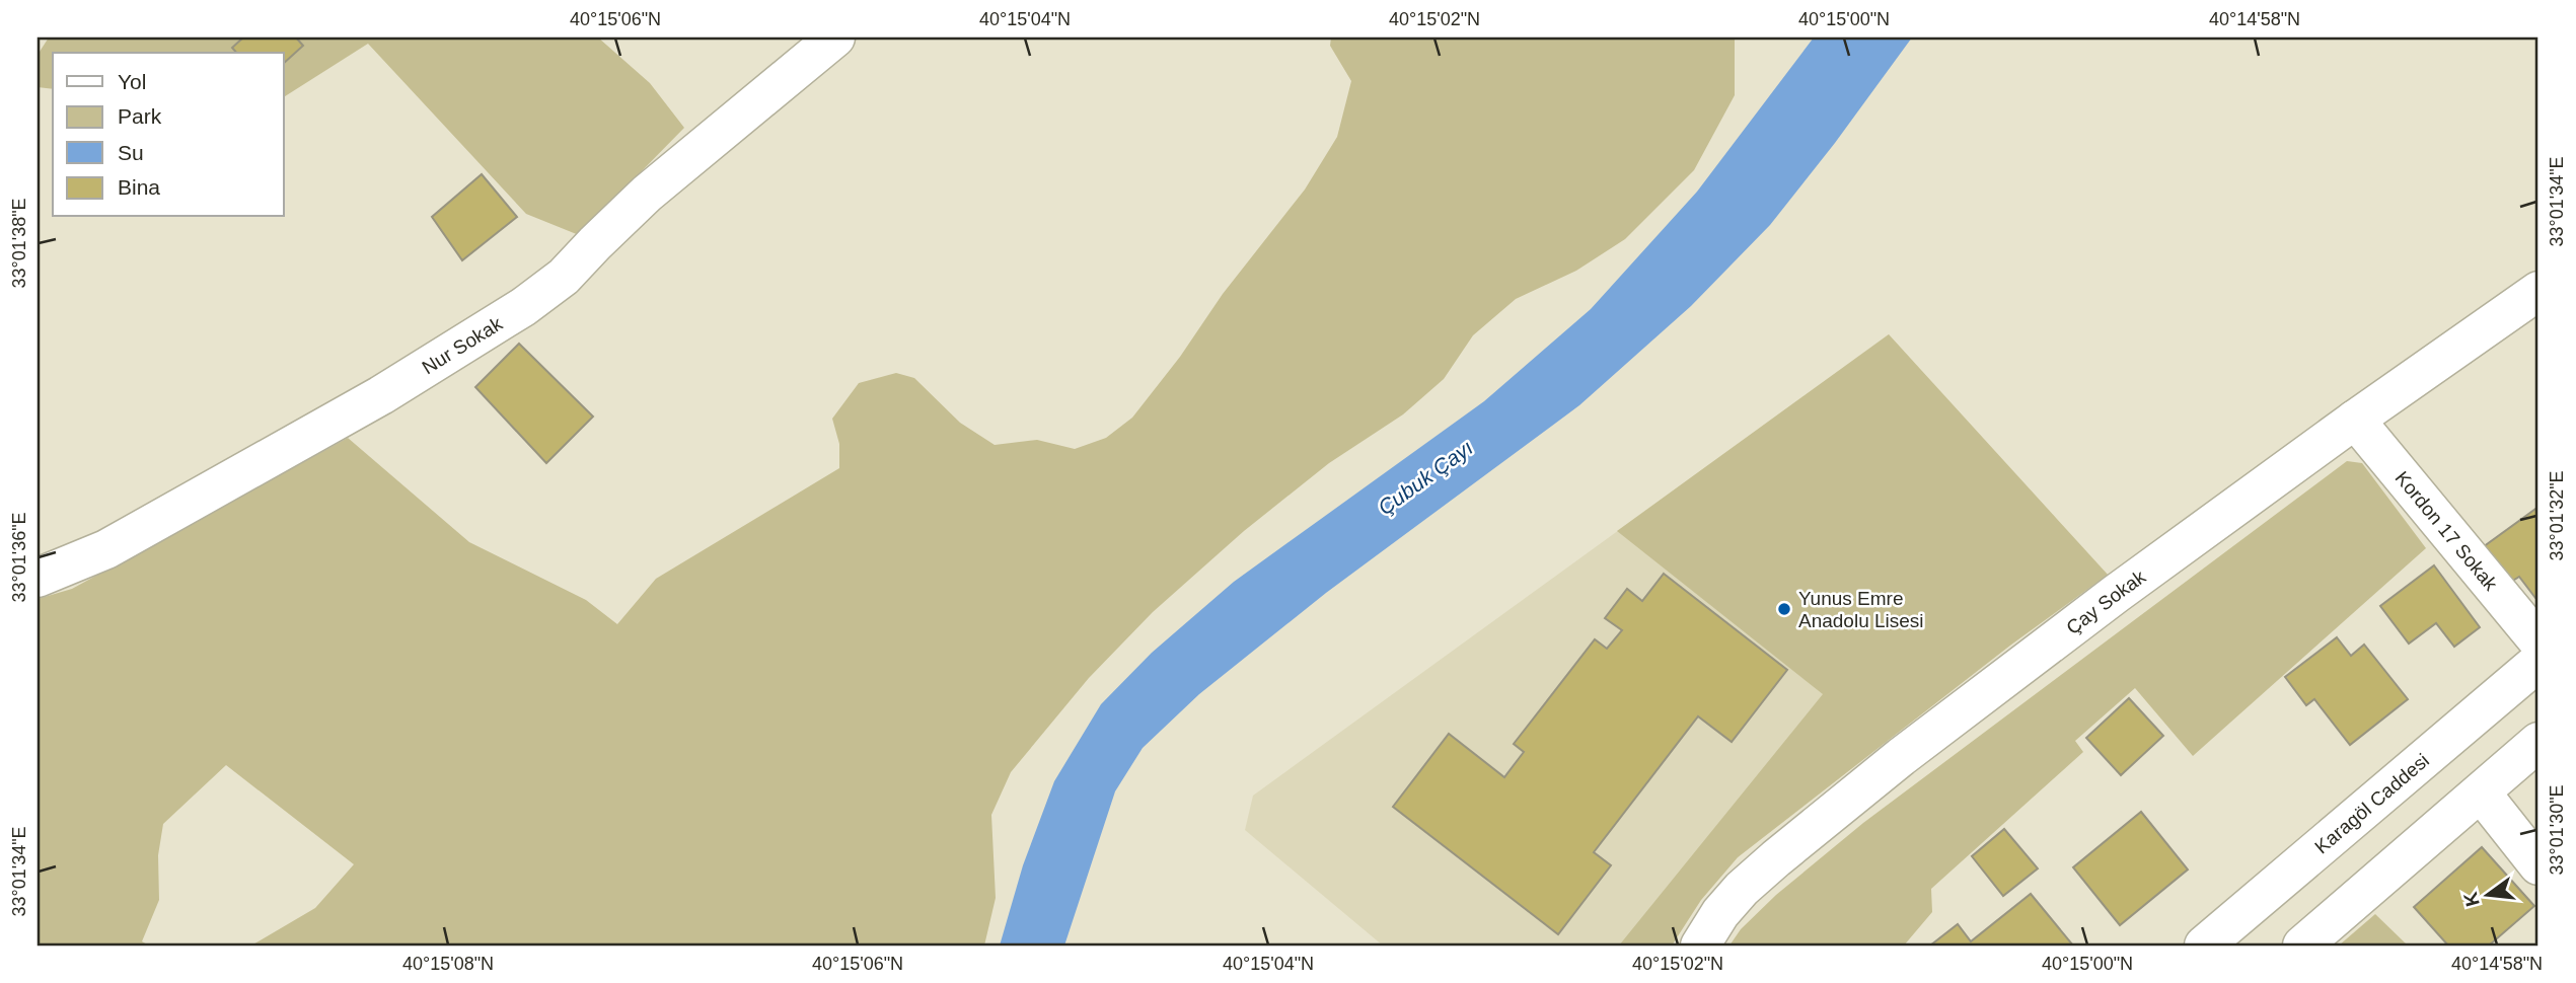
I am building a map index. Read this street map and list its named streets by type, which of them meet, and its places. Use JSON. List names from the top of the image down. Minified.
{"streets":{"street":["Nur Sokak","Kordon 17 Sokak","Çay Sokak","Karagöl Caddesi"]},"crossings":[["Kordon 17 Sokak","Çay Sokak"]],"water":["Çubuk Çayı"],"places":["Yunus Emre Anadolu Lisesi"],"legend":["Yol","Park","Su","Bina"],"north":"left","coordinates":["40°15'06\"N","40°15'04\"N","40°15'02\"N","40°15'00\"N","40°14'58\"N","33°01'34\"E","33°01'38\"E","33°01'32\"E","33°01'36\"E","33°01'30\"E","40°15'08\"N"]}
